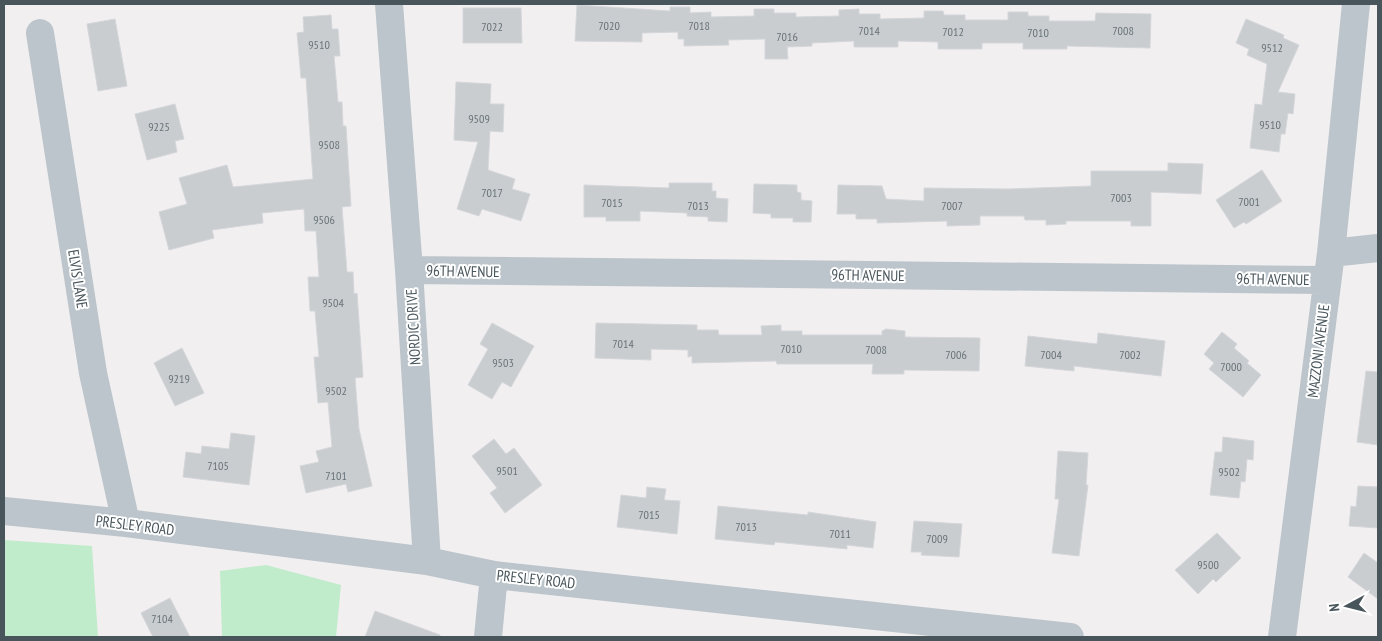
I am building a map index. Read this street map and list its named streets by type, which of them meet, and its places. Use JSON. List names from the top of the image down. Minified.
{"streets":{"street":["96TH AVENUE","ELVIS LANE","NORDIC DRIVE","MAZZONI AVENUE","PRESLEY ROAD"]},"crossings":[["96TH AVENUE","NORDIC DRIVE"],["96TH AVENUE","MAZZONI AVENUE"],["ELVIS LANE","PRESLEY ROAD"],["NORDIC DRIVE","PRESLEY ROAD"]],"house_numbers":["7020","7018","7022","7014","7008","7012","7010","7016","9510","9512","9509","9510","9225","9508","7017","7003","7001","7015","7013","7007","9506","9504","7014","7010","7008","7006","7004","7002","9503","7000","9219","9502","7105","9501","9502","7101","7015","7013","7011","7009","9500","7104"],"north":"left"}
